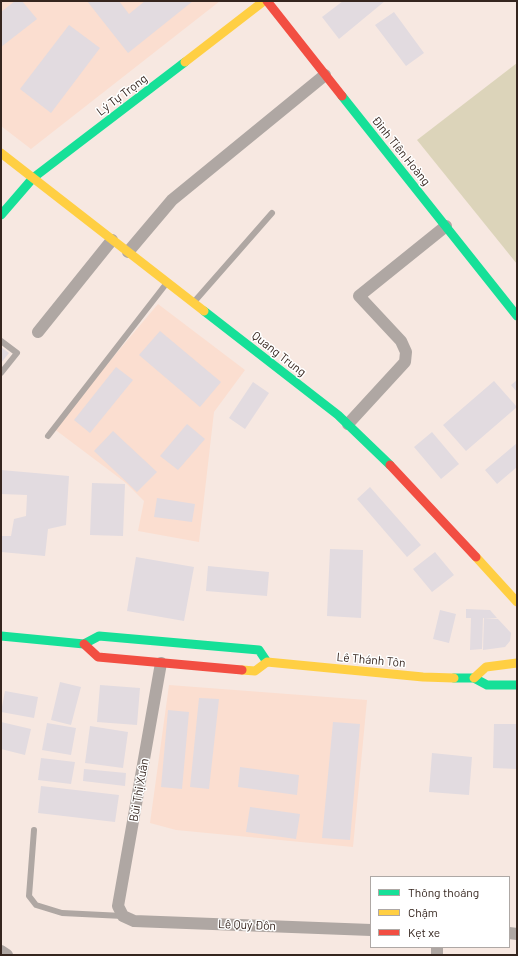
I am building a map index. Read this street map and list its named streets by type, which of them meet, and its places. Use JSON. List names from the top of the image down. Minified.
{"streets":{"street":["Lý Tự Trọng","Đinh Tiên Hoàng","Quang Trung","Lê Thánh Tôn","Bùi Thị Xuân","Lê Quý Đôn"]},"crossings":[["Lý Tự Trọng","Đinh Tiên Hoàng"],["Lý Tự Trọng","Quang Trung"],["Bùi Thị Xuân","Lê Quý Đôn"]],"legend":["Thông thoáng","Chậm","Kẹt xe"]}
